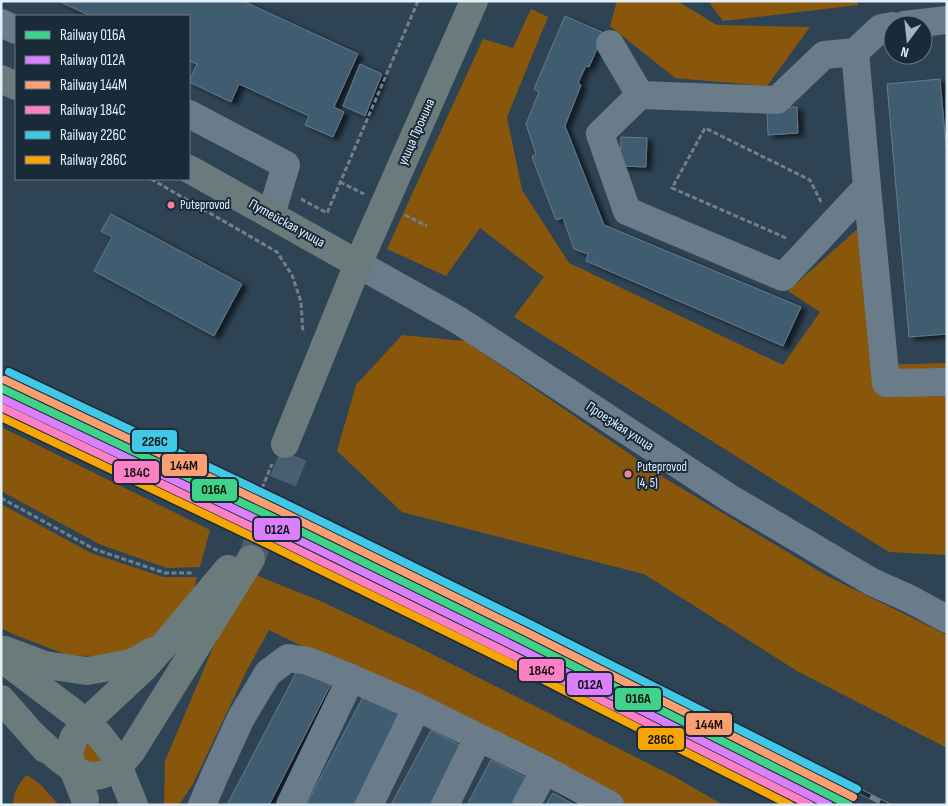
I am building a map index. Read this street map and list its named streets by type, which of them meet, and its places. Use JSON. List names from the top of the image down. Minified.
{"streets":{"main road":["улица Пронина","Путейская улица"],"street":["Проезжая улица"]},"crossings":[["улица Пронина","Путейская улица"],["улица Пронина","Проезжая улица"],["Путейская улица","Проезжая улица"]],"places":["Puteprovod","Puteprovod (4, 5)"],"lines":["rail line 226С","rail line 144М","rail line 016А","rail line 012А","rail line 184С","rail line 286С"],"legend":["Railway 016А","Railway 012А","Railway 144М","Railway 184С","Railway 226С","Railway 286С"],"north":"bottom"}
